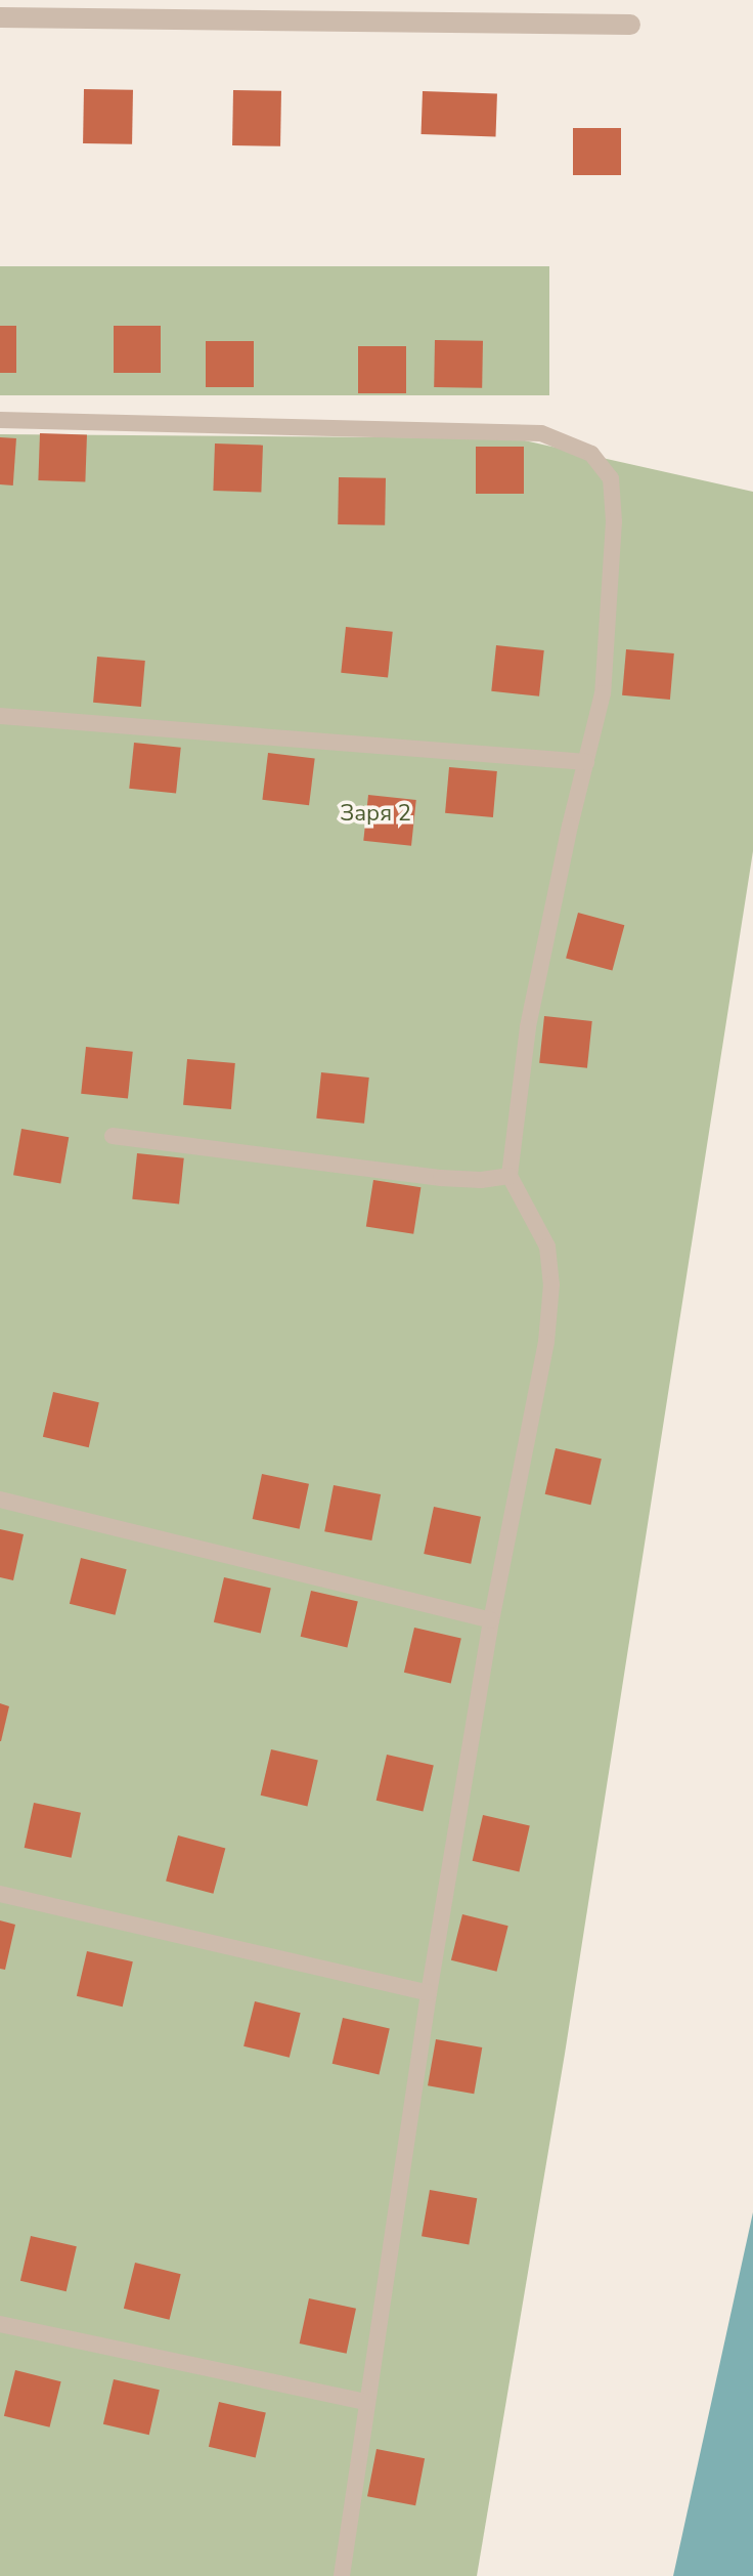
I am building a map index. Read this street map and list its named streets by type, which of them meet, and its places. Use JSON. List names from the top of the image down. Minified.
{"parks":["Заря 2"]}
